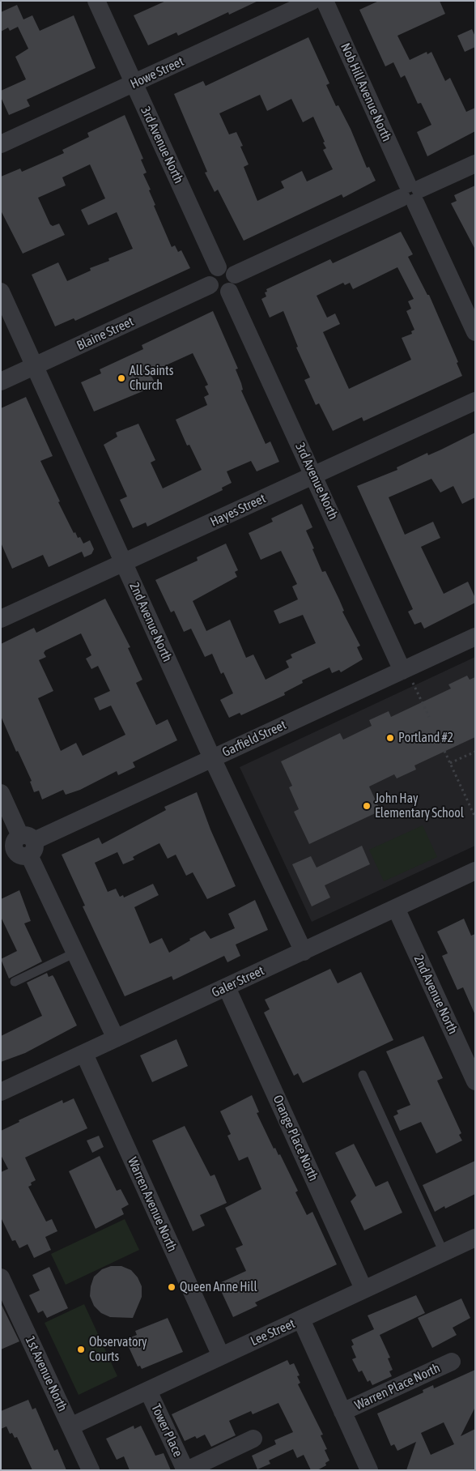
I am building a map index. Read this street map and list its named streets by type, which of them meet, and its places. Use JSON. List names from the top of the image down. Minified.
{"streets":{"street":["Howe Street","Nob Hill Avenue North","3rd Avenue North","Blaine Street","Hayes Street","2nd Avenue North","Garfield Street","Galer Street","Orange Place North","Warren Avenue North","Lee Street","1st Avenue North","Warren Place North","Tower Place"]},"crossings":[["Howe Street","3rd Avenue North"],["3rd Avenue North","Blaine Street"],["3rd Avenue North","Hayes Street"],["3rd Avenue North","Garfield Street"],["Blaine Street","2nd Avenue North"],["Hayes Street","2nd Avenue North"],["2nd Avenue North","Garfield Street"],["2nd Avenue North","Galer Street"],["Galer Street","Orange Place North"],["Galer Street","Warren Avenue North"],["Orange Place North","Lee Street"],["Warren Avenue North","Lee Street"],["Lee Street","1st Avenue North"],["Lee Street","Tower Place"]],"places":["All Saints Church","Portland #2","John Hay Elementary School","Queen Anne Hill","Observatory Courts"]}
